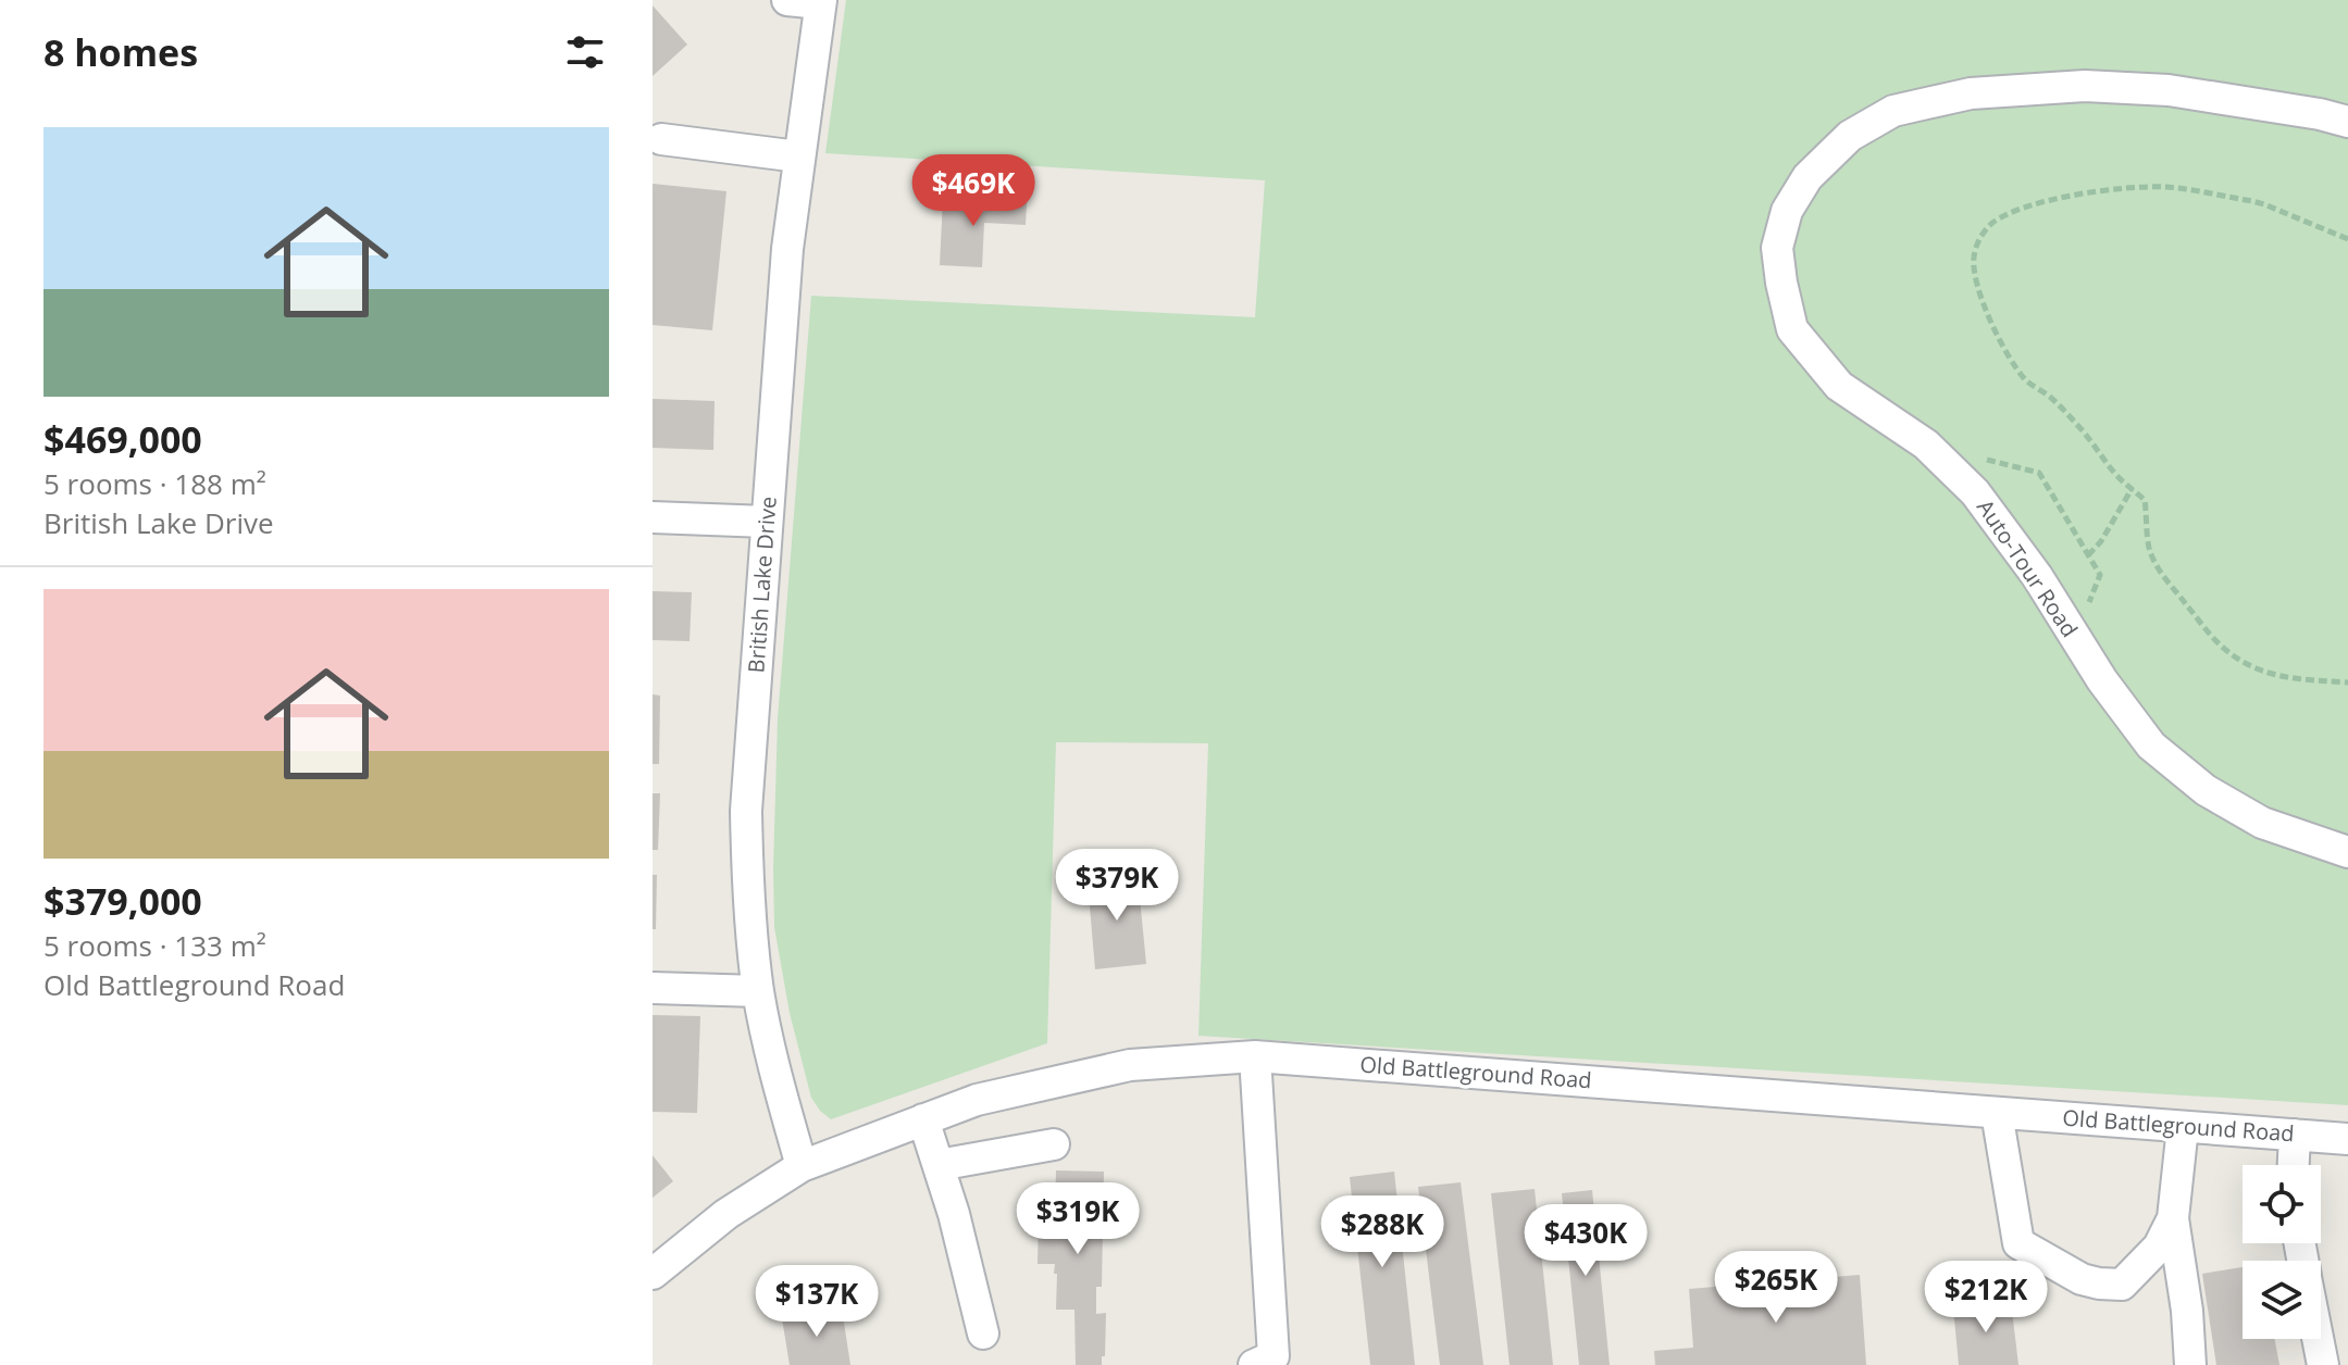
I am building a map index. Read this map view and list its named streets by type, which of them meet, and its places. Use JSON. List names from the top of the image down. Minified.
{"streets":{"street":["Auto-Tour Road","British Lake Drive","Old Battleground Road"]},"crossings":[["British Lake Drive","Old Battleground Road"]],"page":{"heading":"8 homes","list":[{"name":"$469,000","note":"5 rooms · 188 m² · British Lake Drive"},{"name":"$379,000","note":"5 rooms · 133 m² · Old Battleground Road"}],"price":["$469K","$379K","$319K","$288K","$430K","$265K","$212K","$137K"]}}
